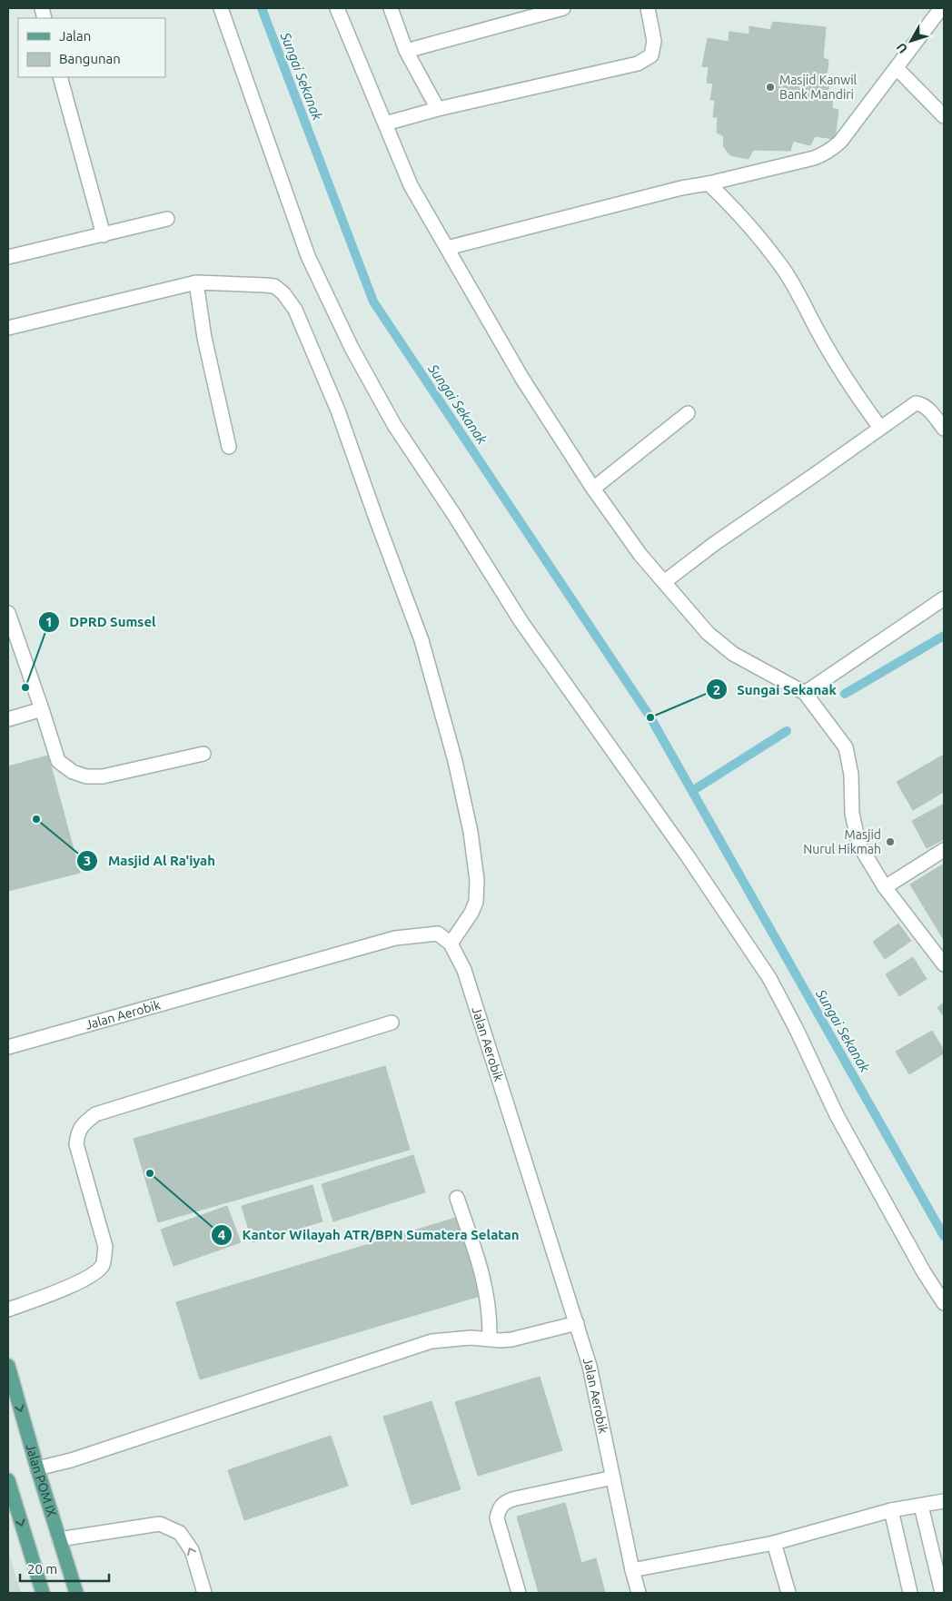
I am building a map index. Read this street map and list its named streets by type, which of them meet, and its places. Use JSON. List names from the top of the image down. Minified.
{"streets":{"main road":["Jalan POM IX"],"street":["Jalan Aerobik"]},"one_way":["Jalan POM IX"],"water":["Sungai Sekanak"],"places":["Masjid Kanwil Bank Mandiri","DPRD Sumsel","Sungai Sekanak","Masjid Al Ra'iyah","Masjid Nurul Hikmah","Kantor Wilayah ATR/BPN Sumatera Selatan"],"legend":["Jalan","Bangunan"],"scale_bar":"20 m","north":"bottom left"}
